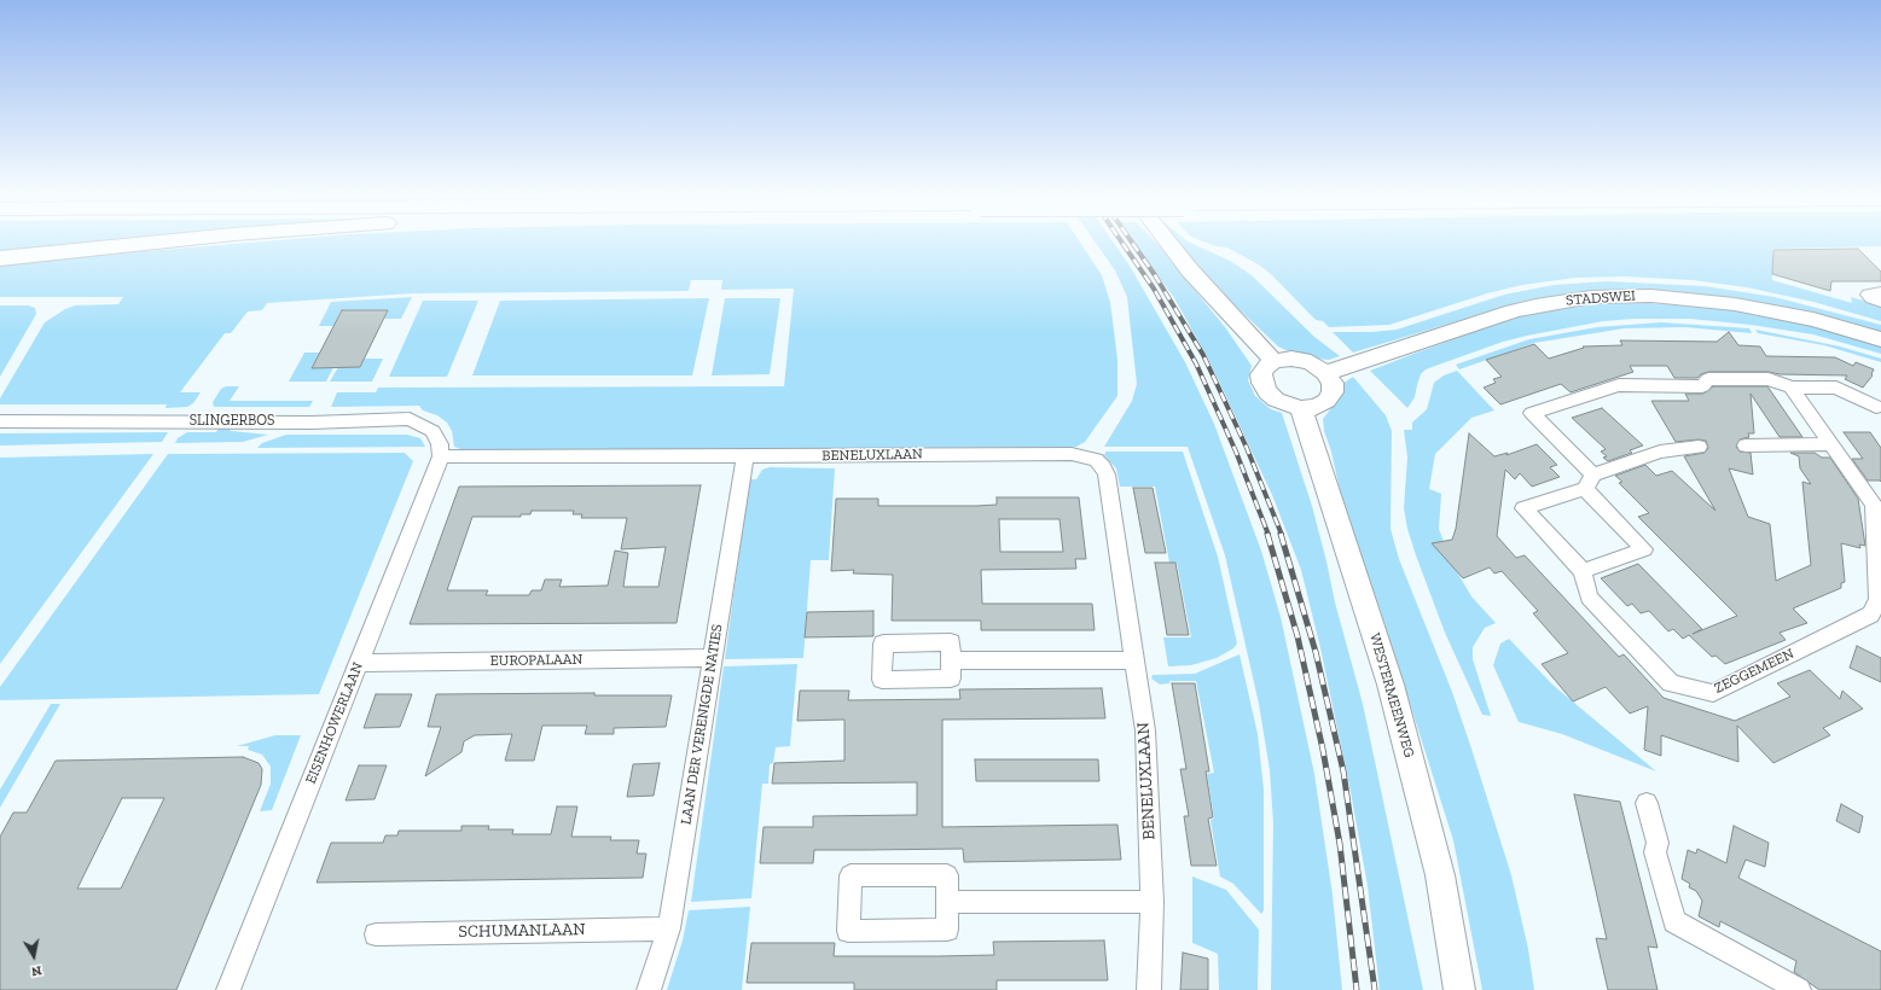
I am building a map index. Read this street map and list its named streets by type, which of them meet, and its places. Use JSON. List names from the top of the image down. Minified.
{"streets":{"street":["STADSWEI","SLINGERBOS","BENELUXLAAN","EUROPALAAN","ZEGGEMEEN","WESTERMEENWEG","EISENHOWERLAAN","LAAN DER VERENIGDE NATIES","SCHUMANLAAN"]},"crossings":[["STADSWEI","WESTERMEENWEG"],["SLINGERBOS","BENELUXLAAN"],["SLINGERBOS","EISENHOWERLAAN"],["BENELUXLAAN","EISENHOWERLAAN"],["BENELUXLAAN","LAAN DER VERENIGDE NATIES"],["EUROPALAAN","EISENHOWERLAAN"],["EUROPALAAN","LAAN DER VERENIGDE NATIES"],["LAAN DER VERENIGDE NATIES","SCHUMANLAAN"]],"north":"bottom"}
